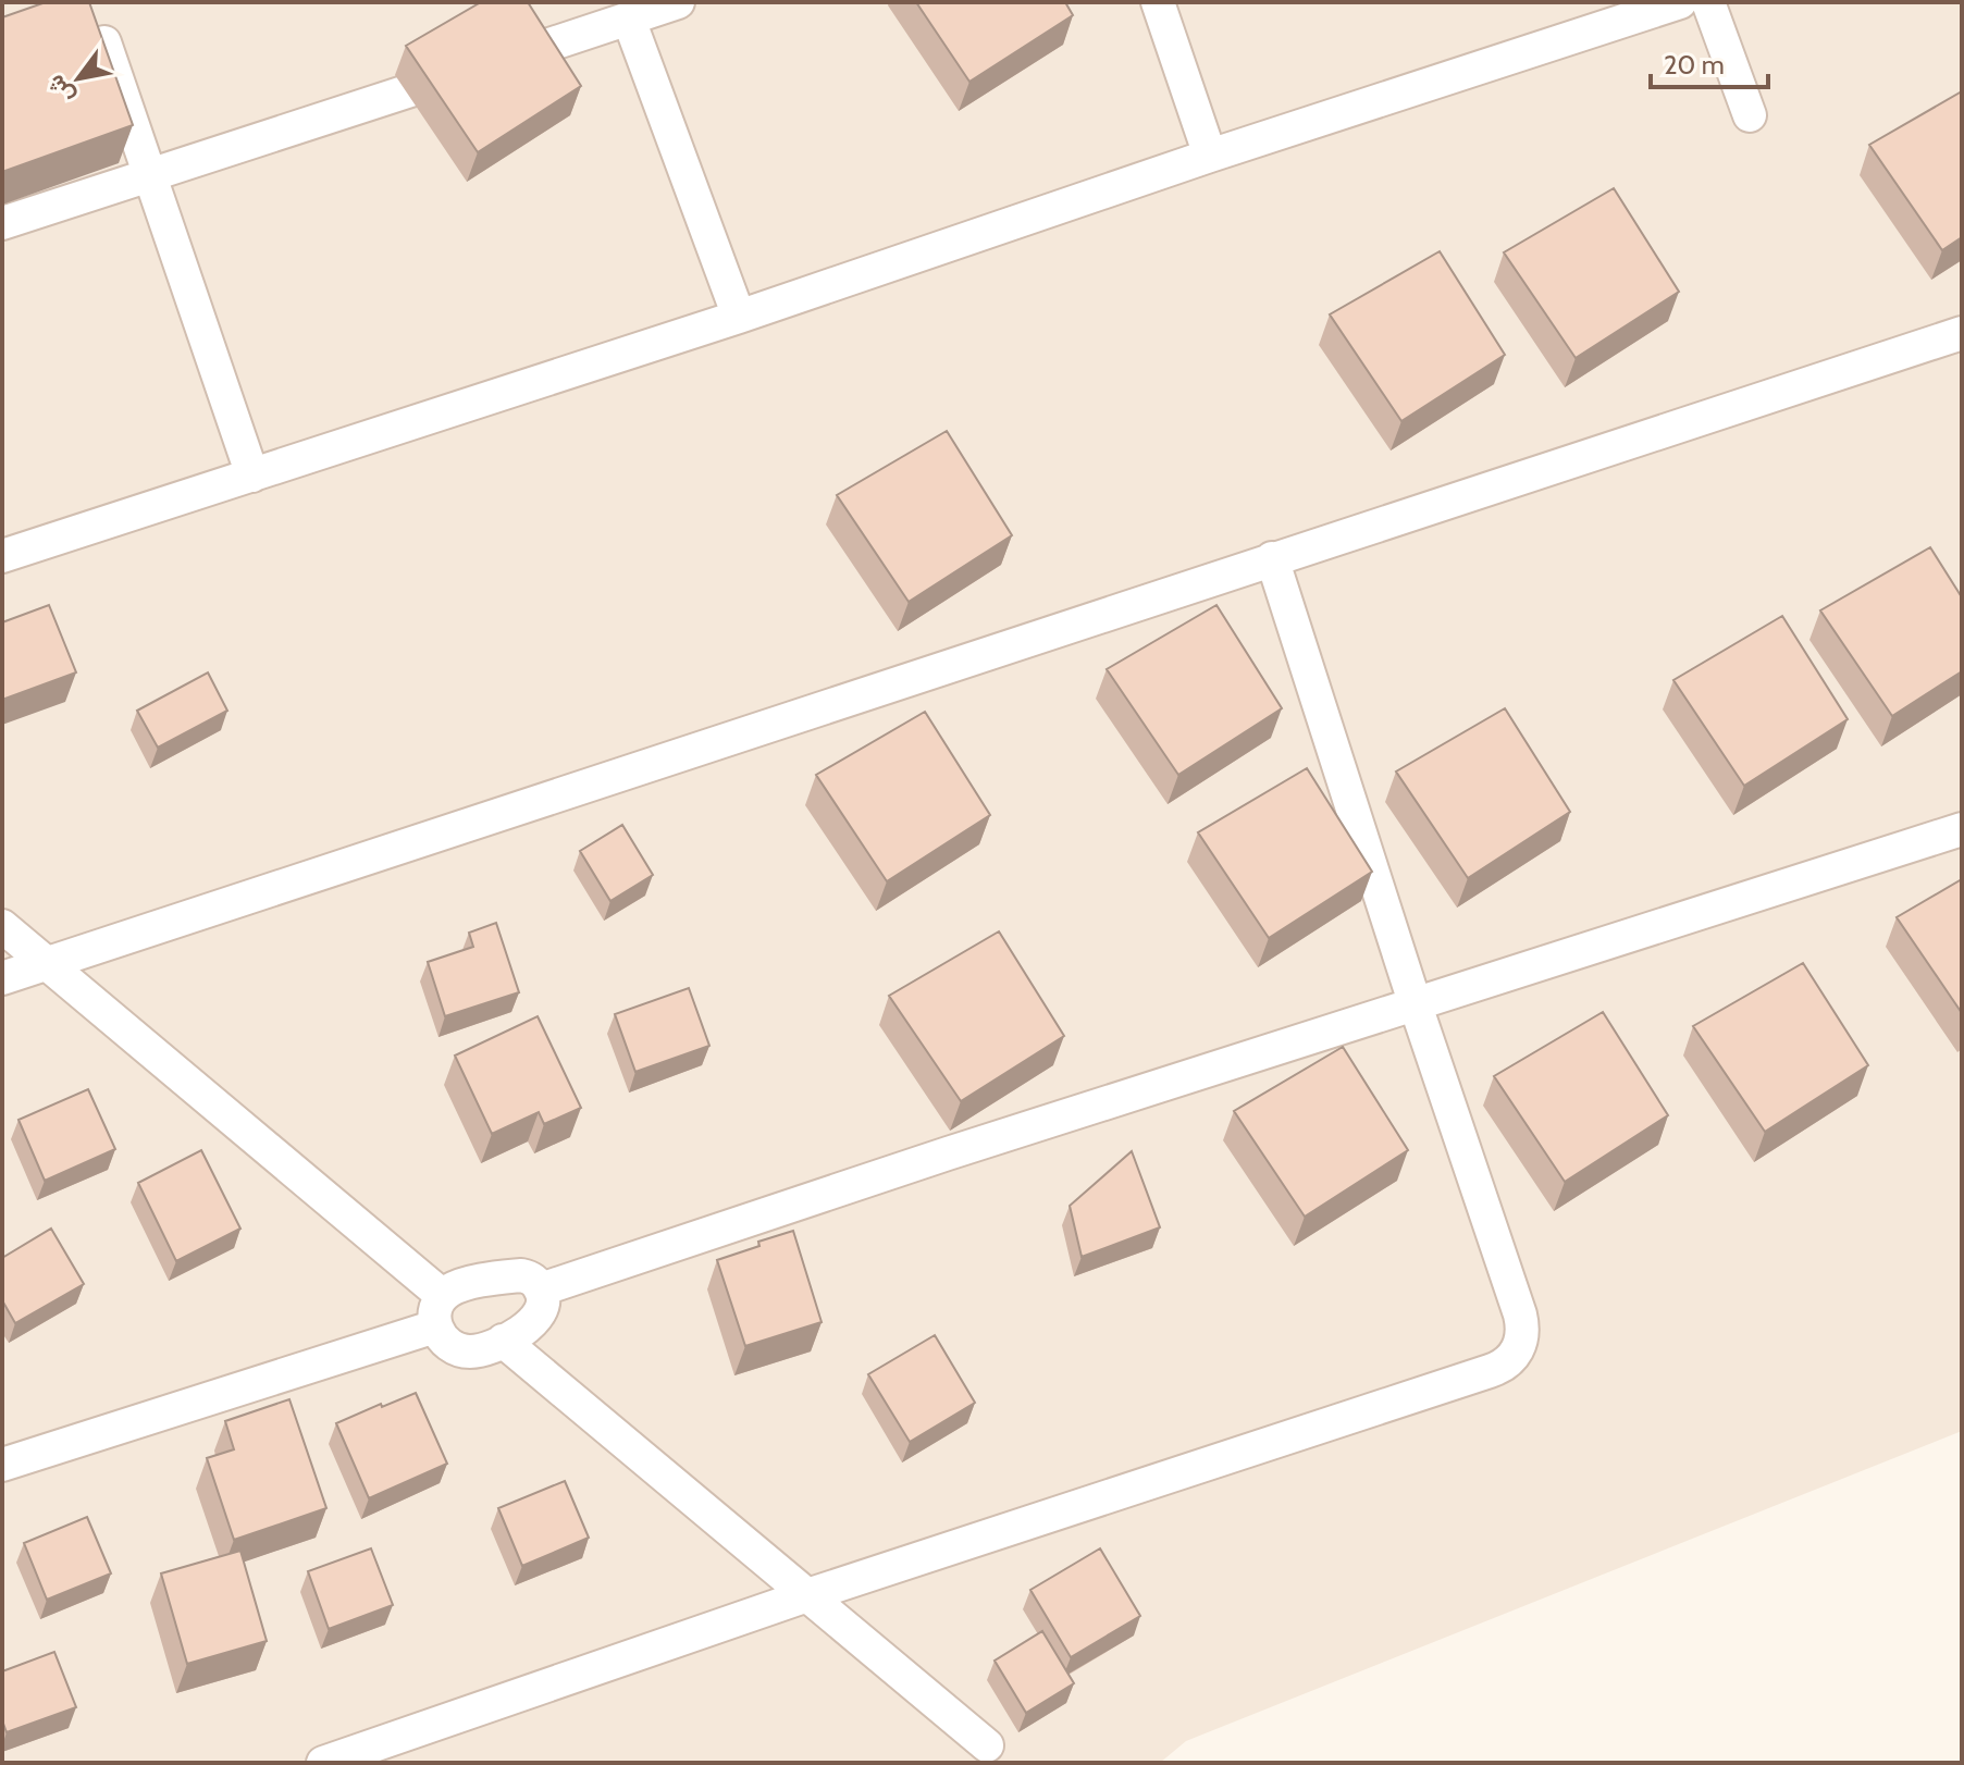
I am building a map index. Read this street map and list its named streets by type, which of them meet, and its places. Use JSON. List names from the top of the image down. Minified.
{"scale_bar":"20 m","north":"bottom left"}
